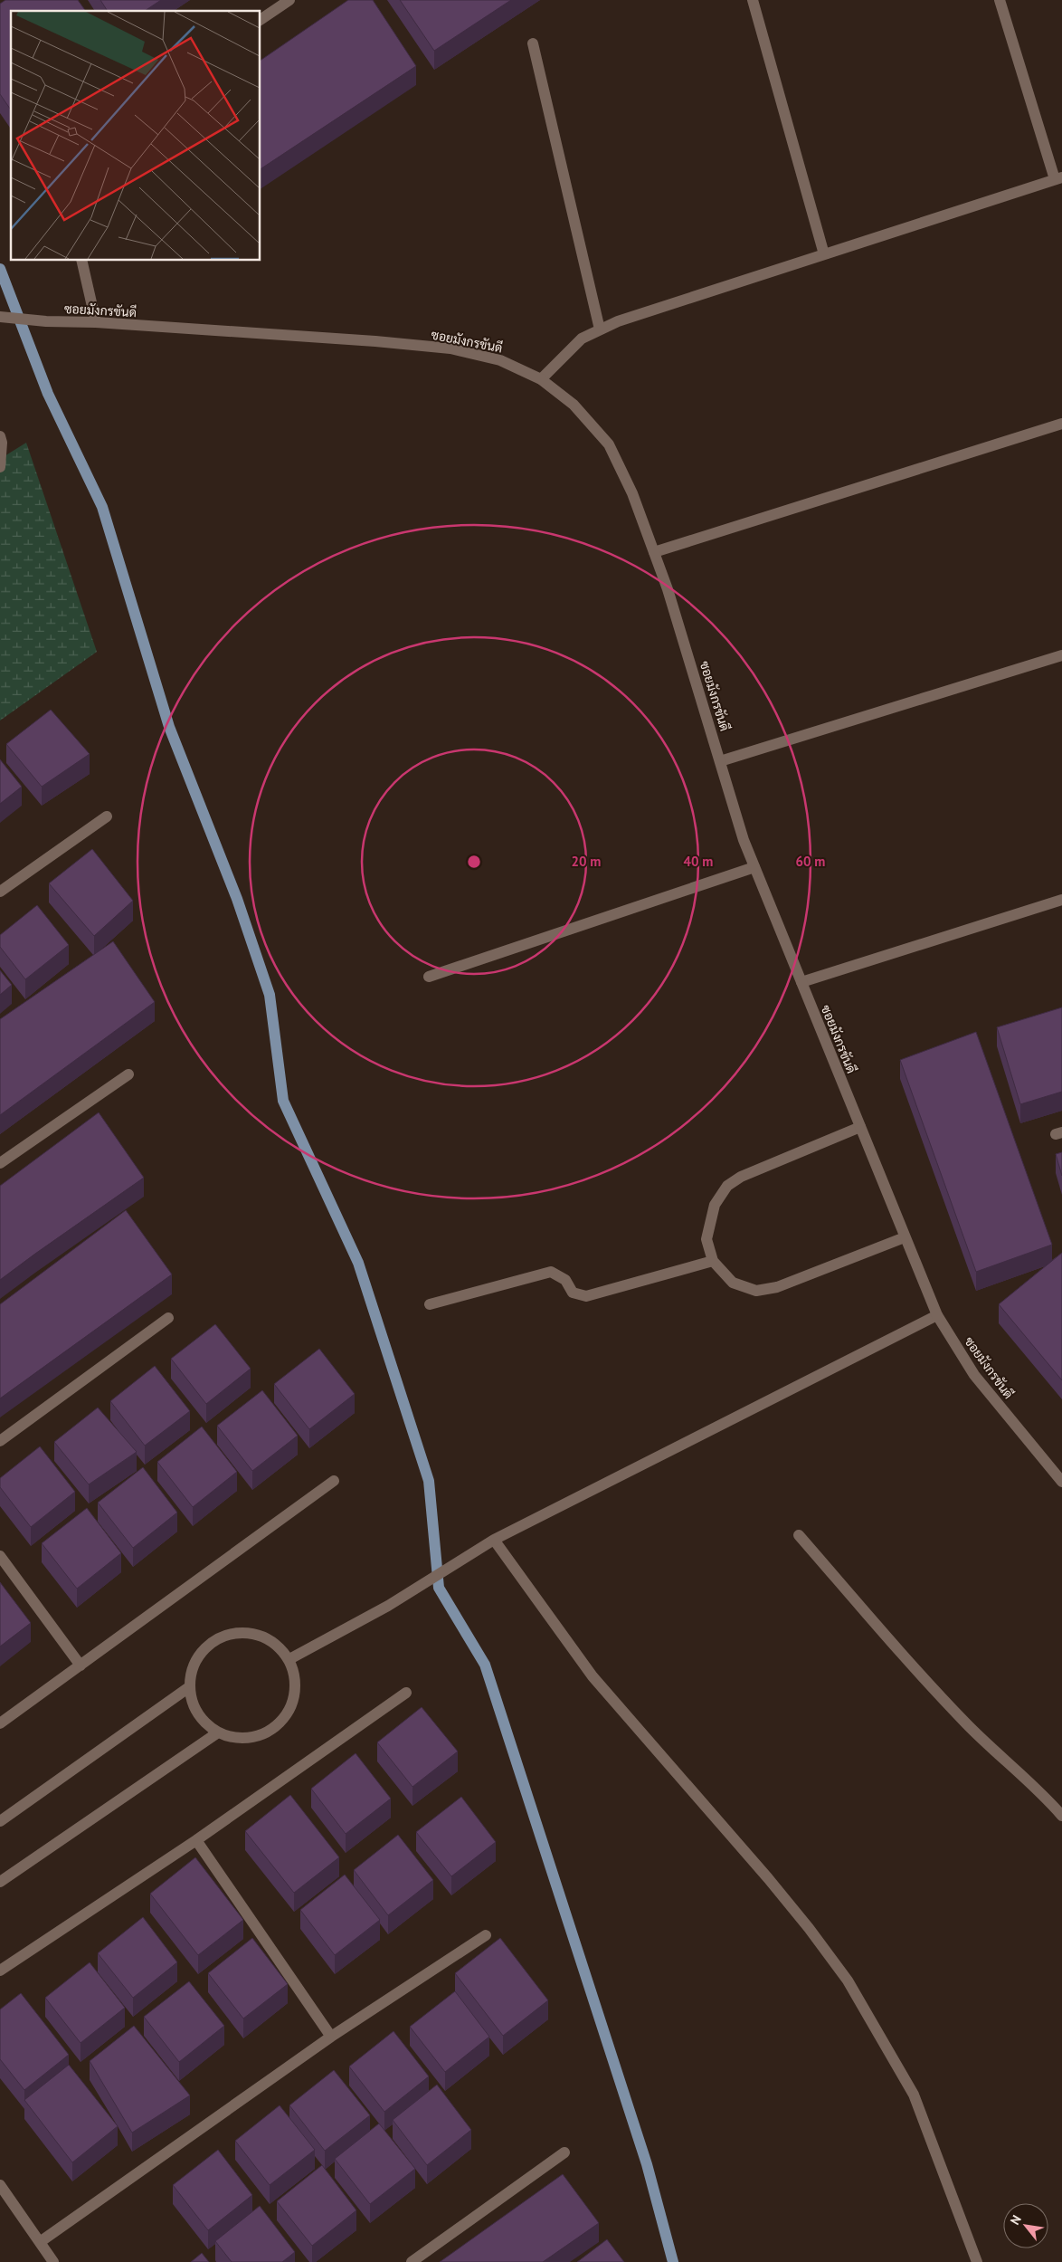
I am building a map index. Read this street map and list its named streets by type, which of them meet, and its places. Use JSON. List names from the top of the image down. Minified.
{"streets":{"street":["ซอยมังกรขันดี"]},"north":"top left","rings":["20 m","40 m","60 m"]}
